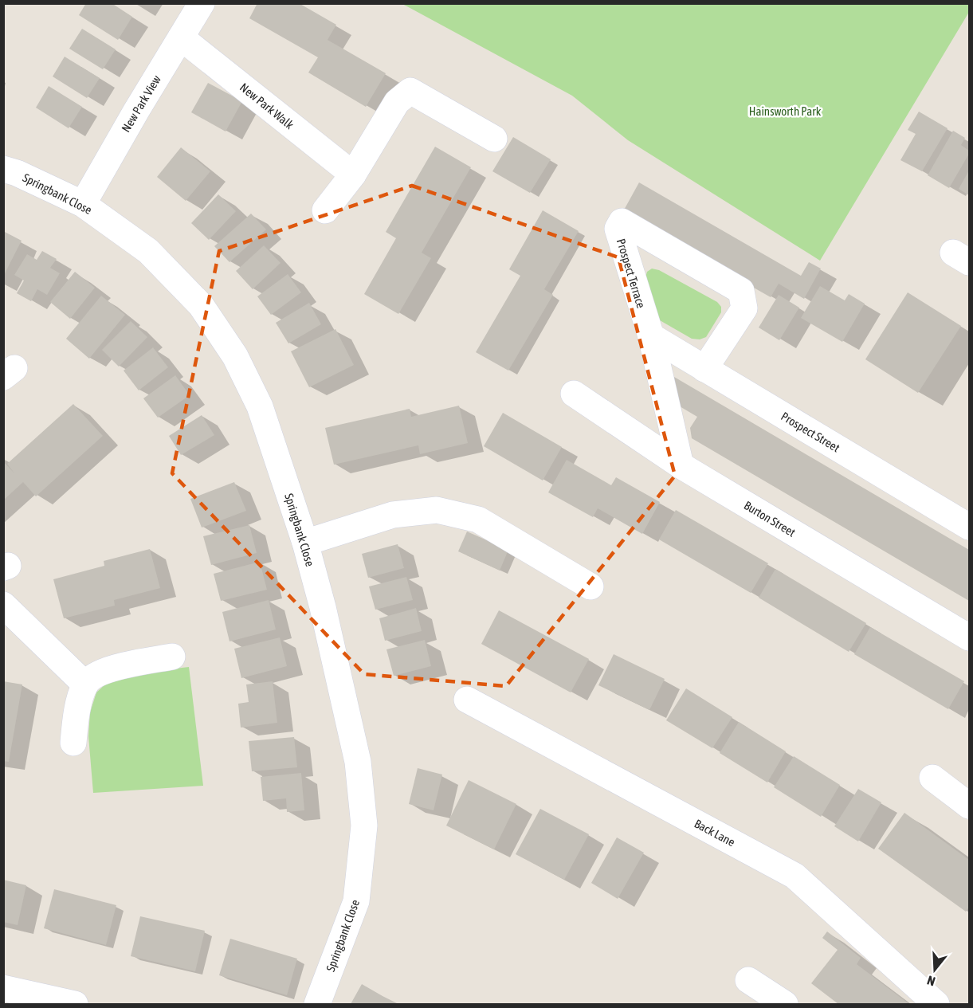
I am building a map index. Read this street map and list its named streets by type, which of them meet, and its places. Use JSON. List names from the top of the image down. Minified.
{"streets":{"street":["New Park View","New Park Walk","Springbank Close","Prospect Terrace","Prospect Street","Burton Street","Back Lane"]},"crossings":[["New Park View","New Park Walk"],["New Park View","Springbank Close"],["Prospect Terrace","Prospect Street"],["Prospect Terrace","Burton Street"]],"parks":["Hainsworth Park"],"north":"bottom"}
